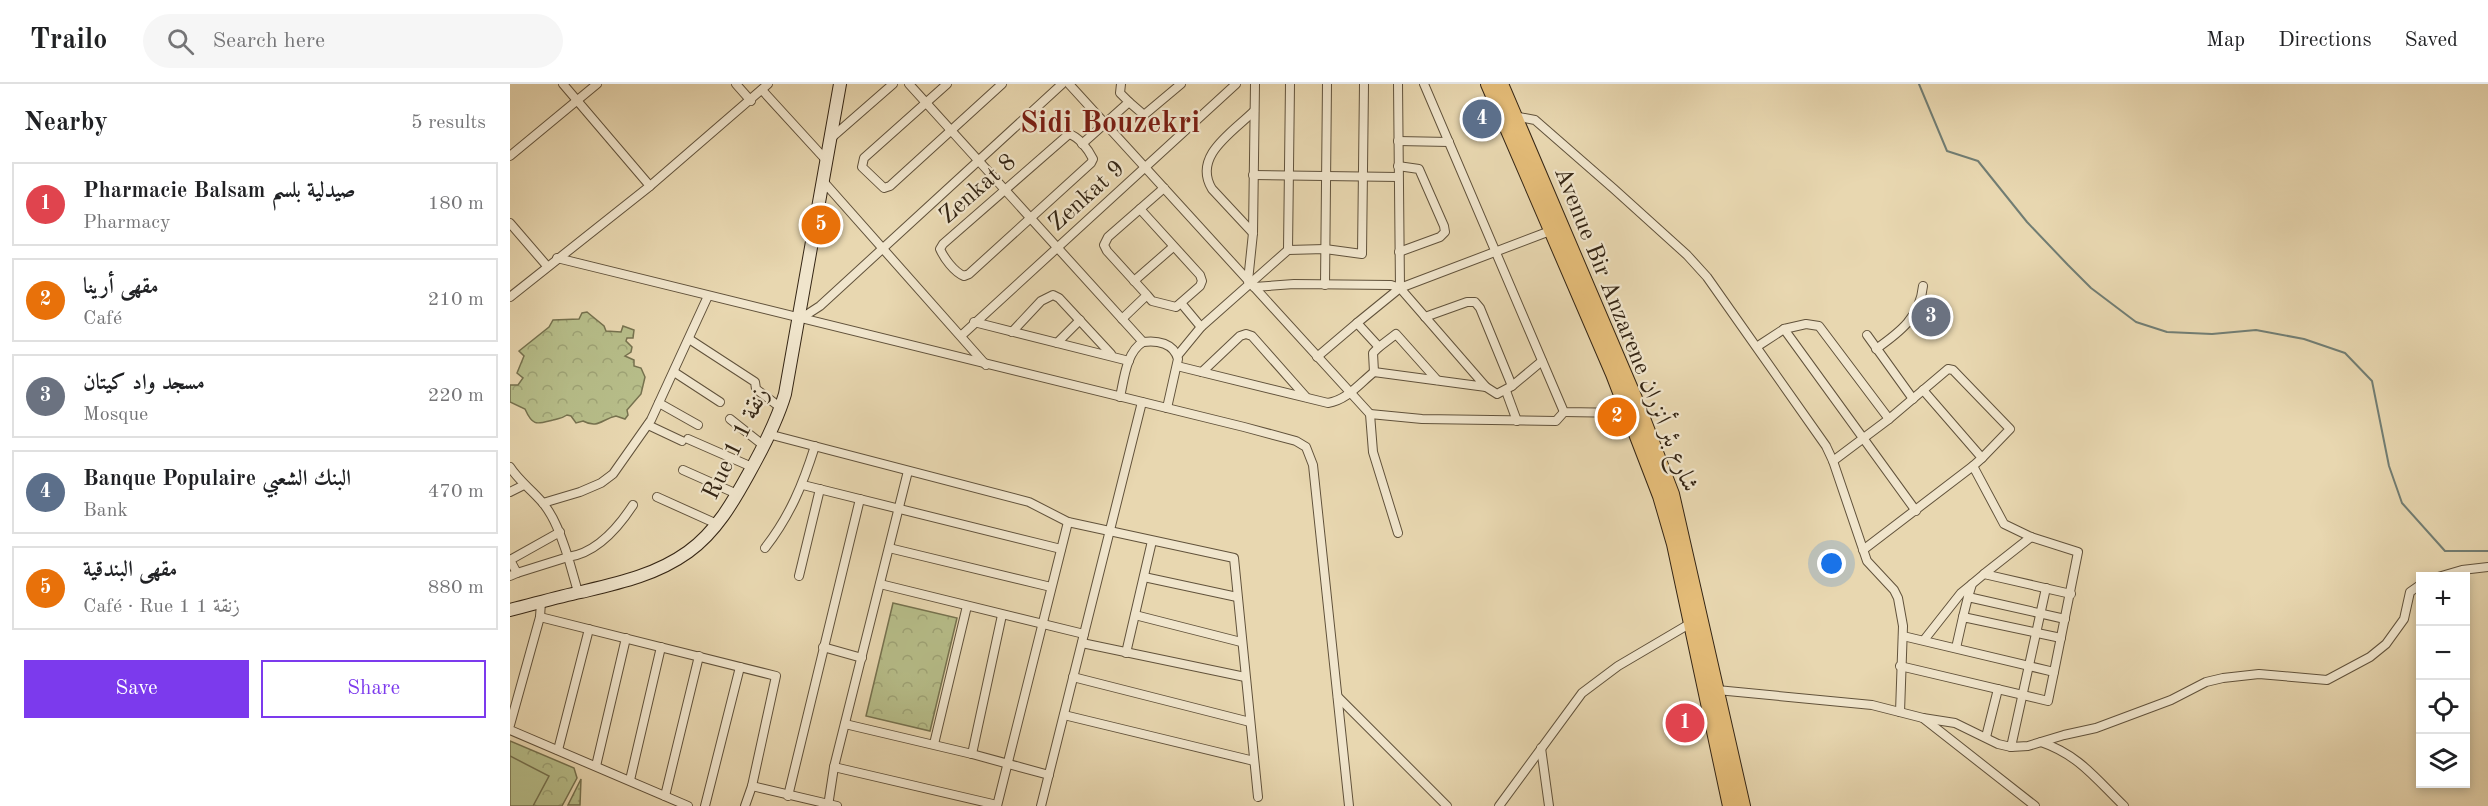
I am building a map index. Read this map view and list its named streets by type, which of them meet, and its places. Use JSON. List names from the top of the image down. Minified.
{"streets":{"main road":["Avenue Bir Anzarene شارع بئر أنزران"],"street":["Zenkat 8","Zenkat 9","Rue 1 زنقة 1"]},"districts":["Sidi Bouzekri"],"page":{"header":"Trailo","search":"Search here","nav":["Map","Directions","Saved"],"heading":["Nearby","5 results"],"pins":["4","5","3","2","1"],"list":[{"mark":"1","name":"Pharmacie Balsam صيدلية بلسم","note":"Pharmacy","value":"180 m"},{"mark":"2","name":"مقهى أرينا","note":"Café","value":"210 m"},{"mark":"3","name":"مسجد واد كيتان","note":"Mosque","value":"220 m"},{"mark":"4","name":"Banque Populaire البنك الشعبي","note":"Bank","value":"470 m"},{"mark":"5","name":"مقهى البندقية","note":"Café · Rue 1 زنقة 1","value":"880 m"}],"map_buttons":["+","−"],"buttons":["Save","Share"]}}
